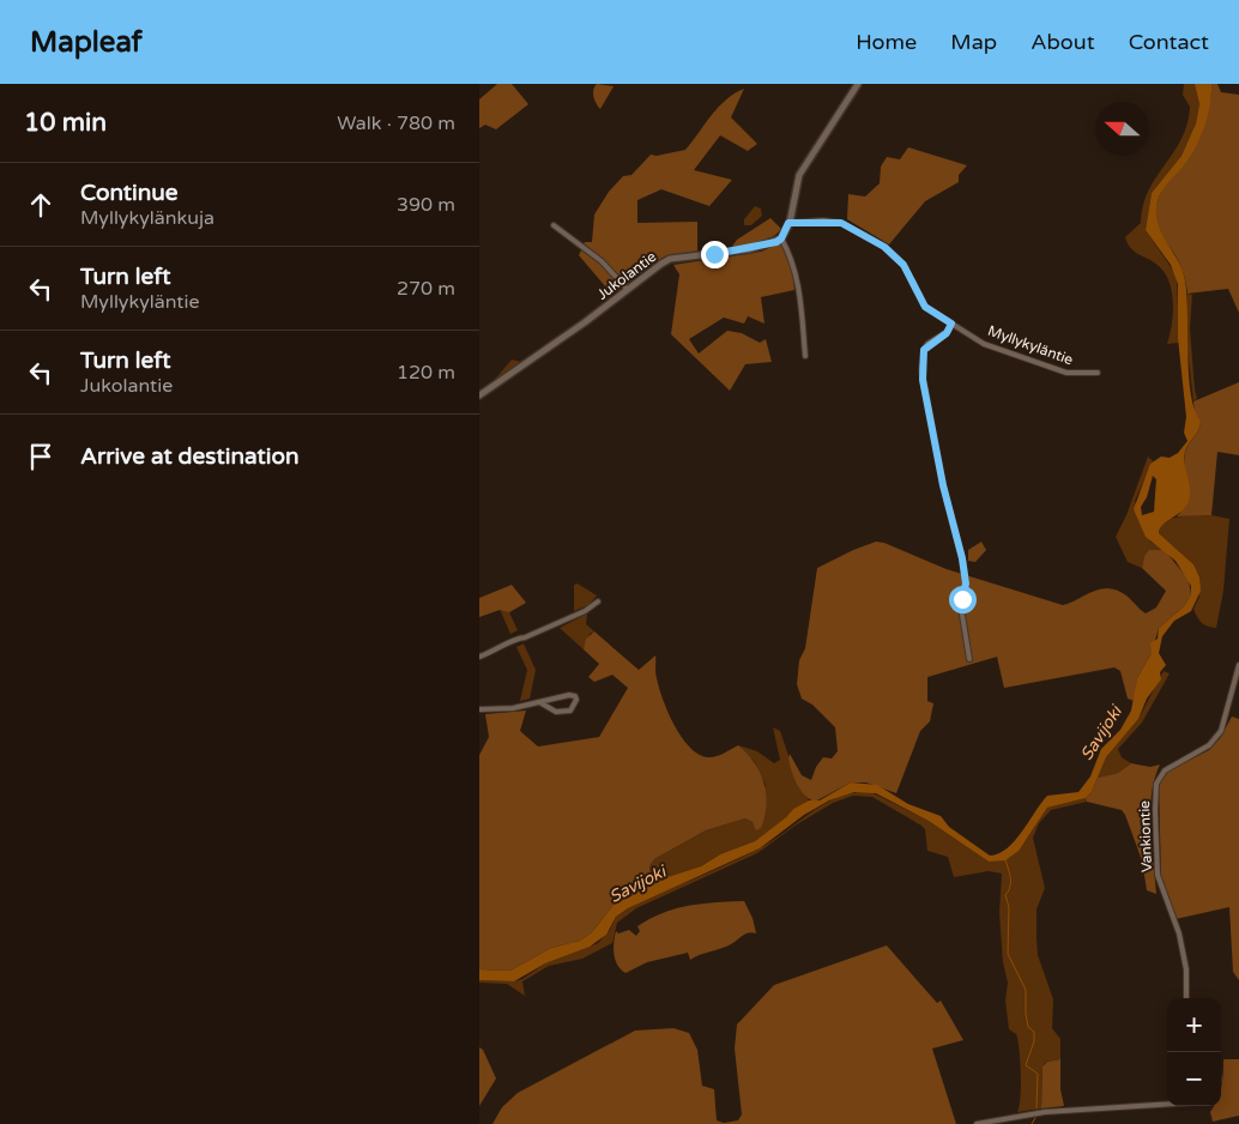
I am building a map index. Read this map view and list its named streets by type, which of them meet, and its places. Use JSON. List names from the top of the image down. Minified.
{"streets":{"street":["Jukolantie","Myllykyläntie","Vankiontie"]},"water":["Savijoki"],"north":"left","page":{"header":"Mapleaf","nav":["Home","Map","About","Contact"],"heading":["10 min","Walk · 780 m"],"list":[["Continue","Myllykylänkuja","390 m"],["Turn left","Myllykyläntie","270 m"],["Turn left","Jukolantie","120 m"],"Arrive at destination"],"map_buttons":["+","−"]}}
